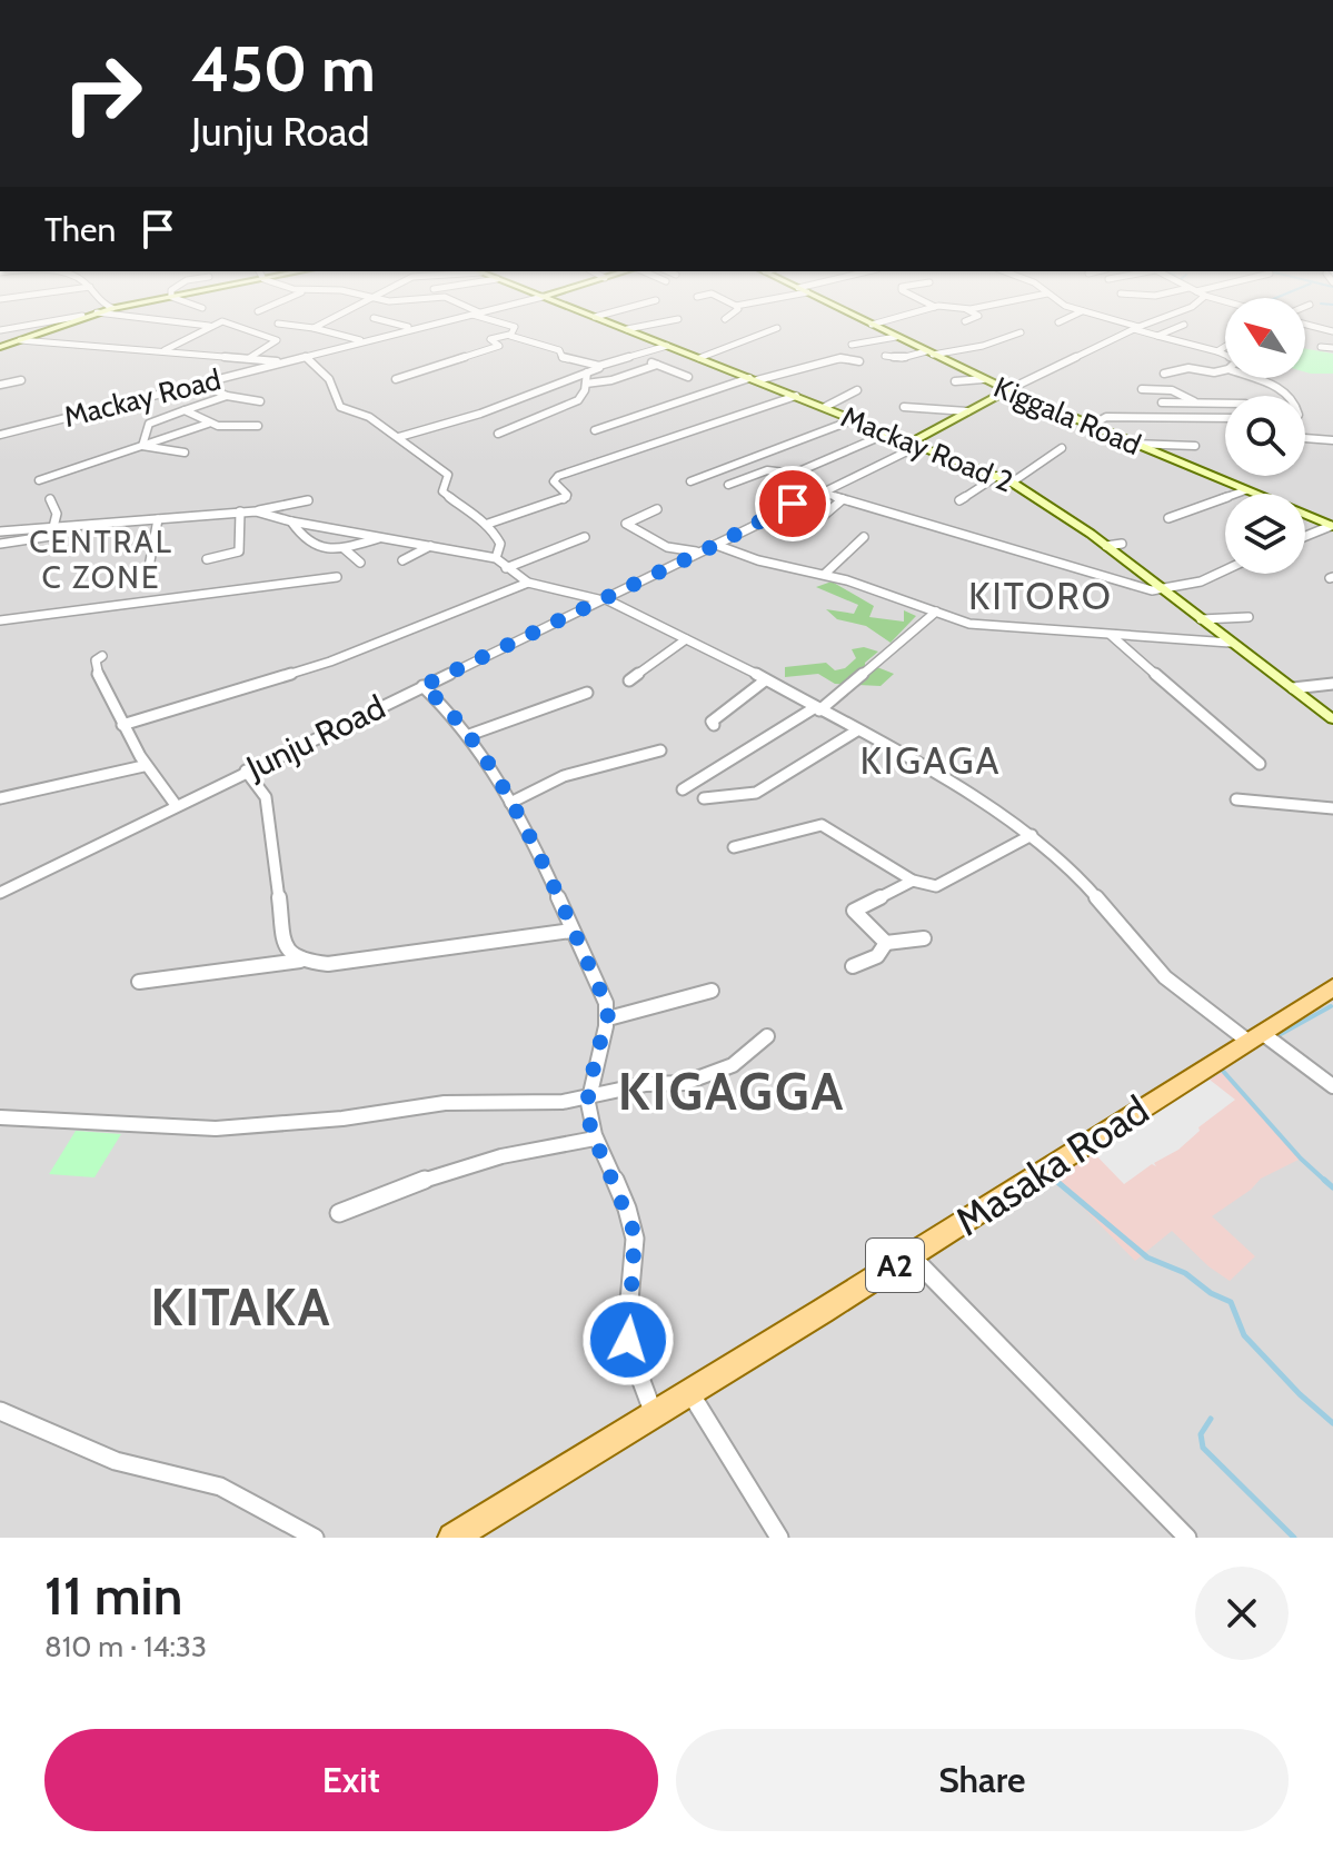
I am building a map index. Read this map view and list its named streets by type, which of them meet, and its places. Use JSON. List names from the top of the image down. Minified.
{"streets":{"main road":["Masaka Road","A2"],"street":["Mackay Road","Kiggala Road","Mackay Road 2","Junju Road"]},"crossings":[["Kiggala Road","Junju Road"],["Mackay Road 2","Junju Road"]],"districts":["CENTRAL C ZONE","KITORO","KIGAGA","KIGAGGA","KITAKA"],"north":"top left","page":{"turn":["450 m","Junju Road"],"then":"Then","heading":["11 min","810 m · 14:33"],"buttons":["Exit","Share"]}}
